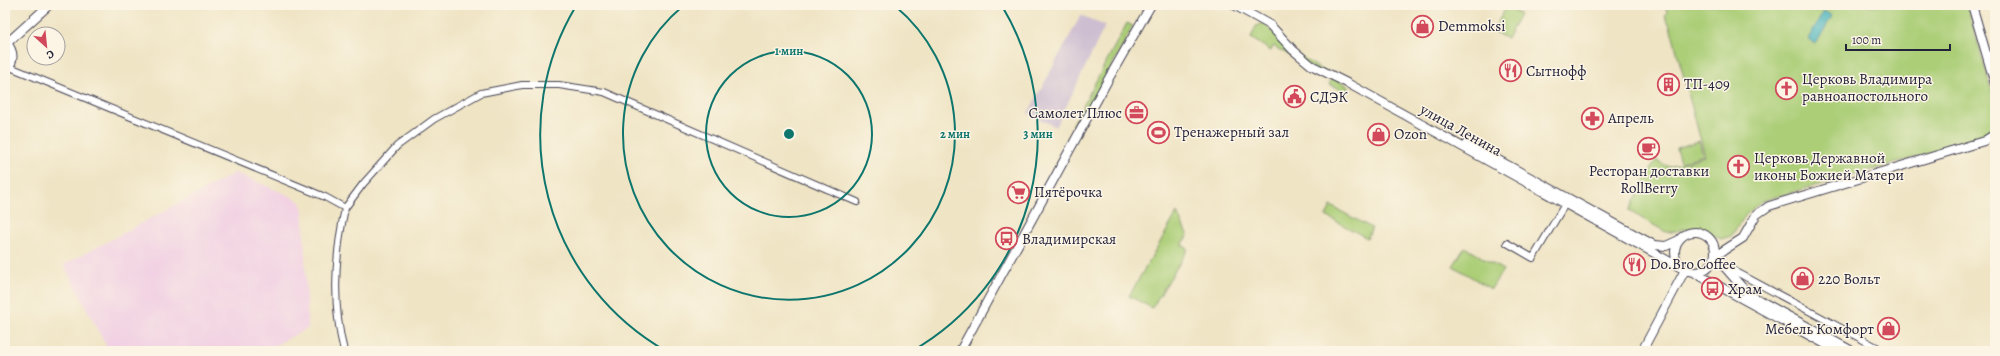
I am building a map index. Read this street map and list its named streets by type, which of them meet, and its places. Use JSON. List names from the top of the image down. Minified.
{"streets":{"street":["улица Ленина"]},"places":{"shop":["Demmoksi","Ozon","220 Вольт","Мебель Комфорт"],"restaurant":["Сытнофф","Do.Bro Coffee"],"building":["ТП-409"],"church":["Церковь Владимира равноапостольного","Церковь Державной иконы Божией Матери"],"public building":["СДЭК"],"office":["Самолет Плюс"],"pharmacy":["Апрель"],"sports":["Тренажерный зал"],"cafe":["Ресторан доставки RollBerry"],"supermarket":["Пятёрочка"],"bus stop":["Владимирская","Храм"]},"scale_bar":"100 m","north":"bottom right","rings":["1 мин","2 мин","3 мин"]}
